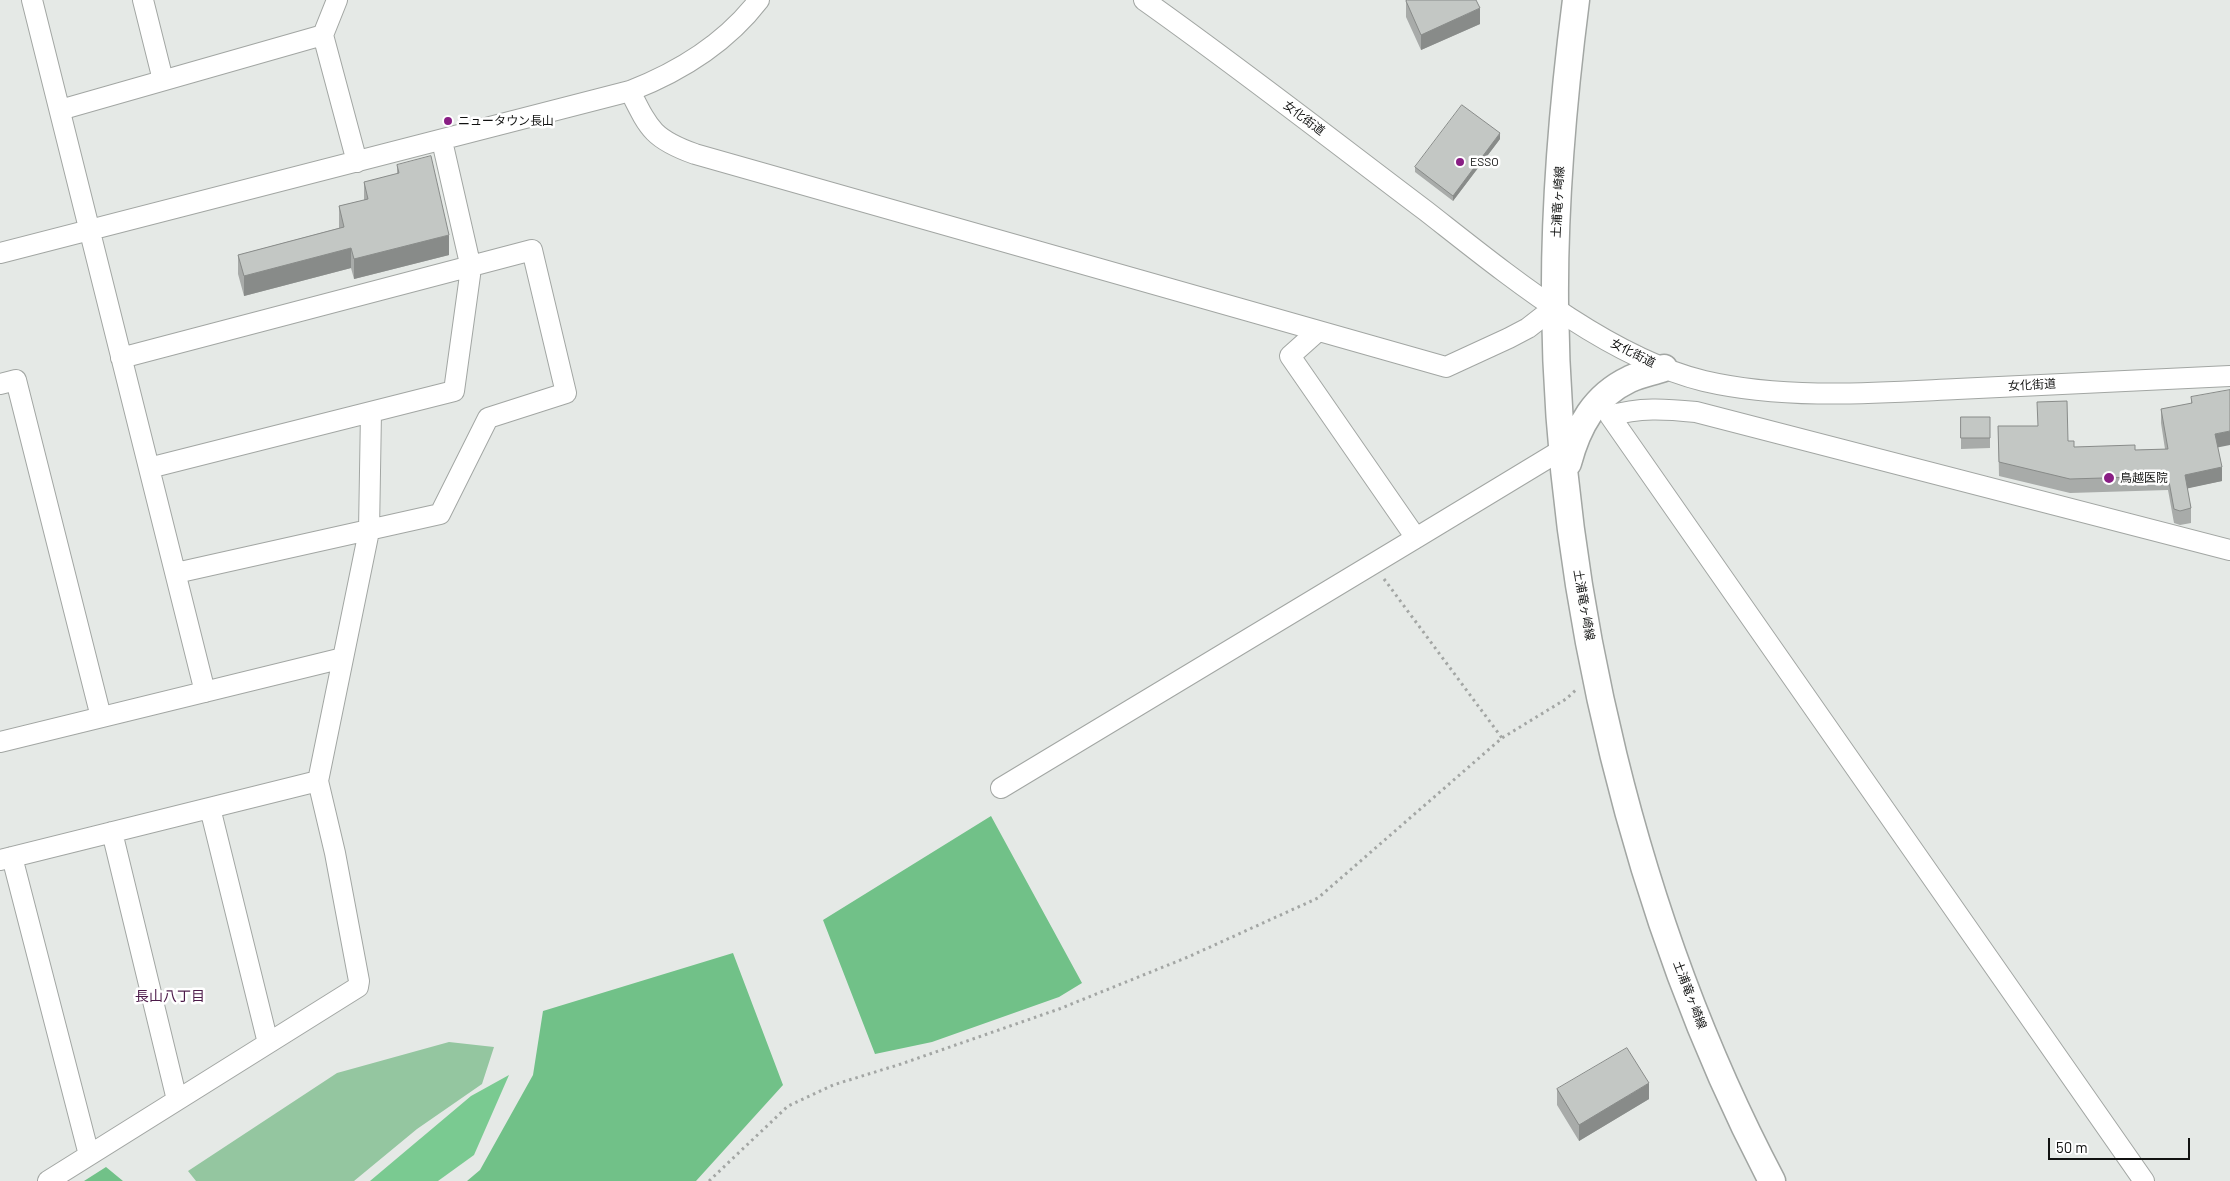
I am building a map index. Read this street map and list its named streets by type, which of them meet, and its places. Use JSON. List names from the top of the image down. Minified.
{"streets":{"main road":["土浦竜ヶ崎線"],"street":["女化街道"]},"crossings":[["女化街道","土浦竜ヶ崎線"]],"districts":["長山八丁目"],"places":["ニュータウン長山","ESSO","鳥越医院"],"scale_bar":"50 m"}
